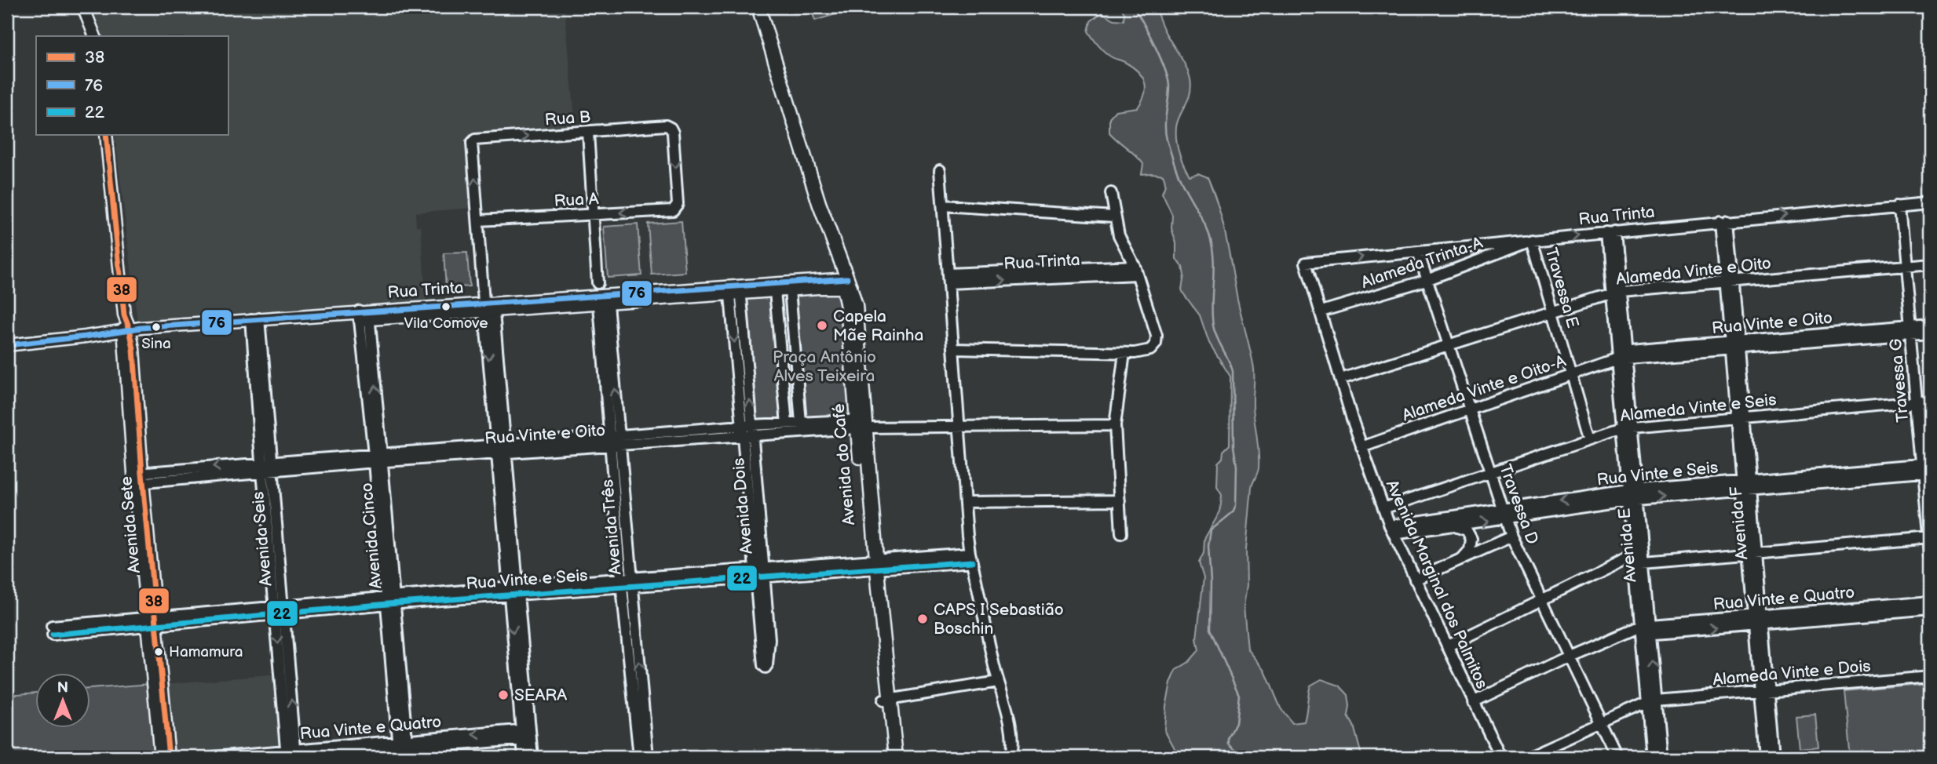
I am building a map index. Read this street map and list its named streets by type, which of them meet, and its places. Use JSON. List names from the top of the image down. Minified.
{"streets":{"main road":["Avenida do Café"],"street":["Rua B","Rua A","Rua Trinta","Alameda Trinta-A","Alameda Vinte e Oito","Travessa E","Rua Vinte e Oito","Travessa G","Alameda Vinte e Oito-A","Alameda Vinte e Seis","Rua Vinte e Seis","Travessa D","Avenida Dois","Avenida F","Avenida Sete","Avenida Três","Avenida Cinco","Avenida Seis","Avenida E","Avenida Marginal dos Palmitos","Rua Vinte e Quatro","Alameda Vinte e Dois"]},"crossings":[["Rua B","Rua A"],["Rua B","Avenida Três"],["Rua A","Avenida Três"],["Rua Trinta","Alameda Trinta-A"],["Rua Trinta","Travessa E"],["Rua Trinta","Travessa G"],["Rua Trinta","Avenida do Café"],["Rua Trinta","Travessa D"],["Rua Trinta","Avenida Dois"],["Rua Trinta","Avenida F"],["Rua Trinta","Avenida Sete"],["Rua Trinta","Avenida Três"],["Rua Trinta","Avenida Cinco"],["Rua Trinta","Avenida Seis"],["Rua Trinta","Avenida E"],["Rua Trinta","Avenida Marginal dos Palmitos"],["Alameda Trinta-A","Travessa E"],["Alameda Trinta-A","Travessa D"],["Alameda Trinta-A","Avenida Marginal dos Palmitos"],["Alameda Vinte e Oito","Travessa E"],["Alameda Vinte e Oito","Travessa G"],["Alameda Vinte e Oito","Travessa D"],["Alameda Vinte e Oito","Avenida F"],["Alameda Vinte e Oito","Avenida E"],["Alameda Vinte e Oito","Avenida Marginal dos Palmitos"],["Travessa E","Alameda Vinte e Oito-A"],["Travessa E","Alameda Vinte e Seis"],["Rua Vinte e Oito","Travessa G"],["Rua Vinte e Oito","Alameda Vinte e Oito-A"],["Rua Vinte e Oito","Avenida do Café"],["Rua Vinte e Oito","Avenida Dois"],["Rua Vinte e Oito","Avenida F"],["Rua Vinte e Oito","Avenida Sete"],["Rua Vinte e Oito","Avenida Três"],["Rua Vinte e Oito","Avenida Cinco"],["Rua Vinte e Oito","Avenida Seis"],["Rua Vinte e Oito","Avenida E"],["Travessa G","Alameda Vinte e Seis"],["Travessa G","Rua Vinte e Seis"],["Alameda Vinte e Oito-A","Travessa D"],["Alameda Vinte e Oito-A","Avenida E"],["Alameda Vinte e Oito-A","Avenida Marginal dos Palmitos"],["Alameda Vinte e Seis","Travessa D"],["Alameda Vinte e Seis","Avenida F"],["Alameda Vinte e Seis","Avenida E"],["Alameda Vinte e Seis","Avenida Marginal dos Palmitos"],["Avenida do Café","Rua Vinte e Seis"],["Rua Vinte e Seis","Travessa D"],["Rua Vinte e Seis","Avenida Dois"],["Rua Vinte e Seis","Avenida F"],["Rua Vinte e Seis","Avenida Sete"],["Rua Vinte e Seis","Avenida Três"],["Rua Vinte e Seis","Avenida Cinco"],["Rua Vinte e Seis","Avenida Seis"],["Rua Vinte e Seis","Avenida E"],["Rua Vinte e Seis","Avenida Marginal dos Palmitos"],["Travessa D","Rua Vinte e Quatro"],["Travessa D","Alameda Vinte e Dois"],["Avenida F","Rua Vinte e Quatro"],["Avenida F","Alameda Vinte e Dois"],["Avenida Cinco","Rua Vinte e Quatro"],["Avenida Seis","Rua Vinte e Quatro"],["Avenida E","Rua Vinte e Quatro"],["Avenida E","Alameda Vinte e Dois"],["Avenida Marginal dos Palmitos","Rua Vinte e Quatro"]],"one_way":["Rua A"],"parks":["Praça Antônio Alves Teixeira"],"places":["Vila Comove","Capela Mãe Rainha","Sina","CAPS I Sebastião Boschin","Hamamura","SEARA"],"lines":["transit line 38","transit line 76","transit line 22"],"legend":["38","76","22"],"north":"top"}
